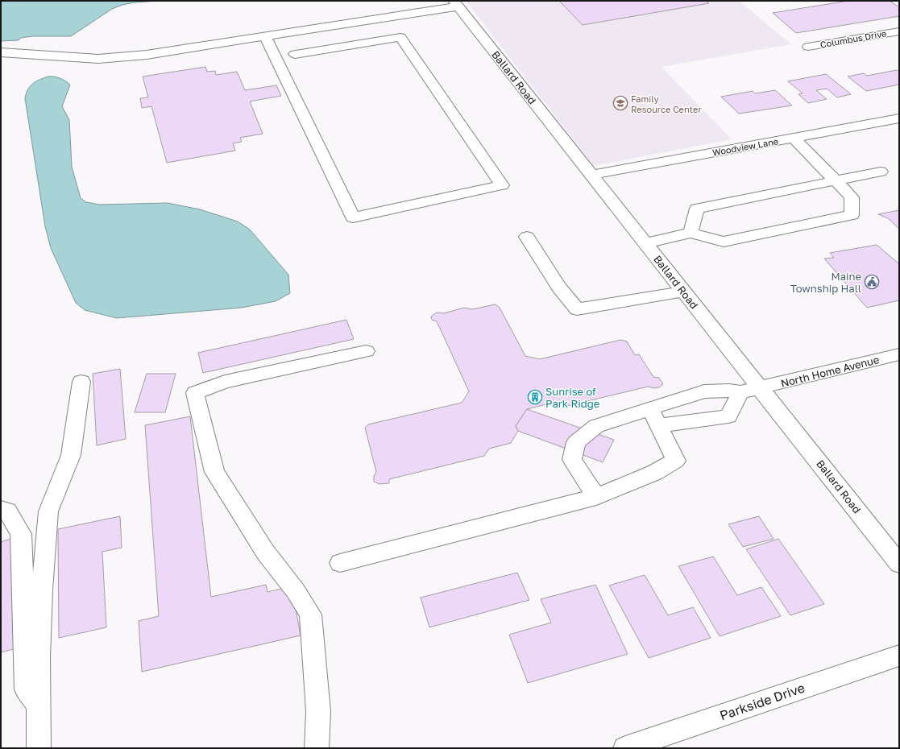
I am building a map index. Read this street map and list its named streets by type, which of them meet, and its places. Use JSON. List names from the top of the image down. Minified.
{"streets":{"street":["Columbus Drive","Ballard Road","Woodview Lane","North Home Avenue","Parkside Drive"]},"crossings":[["Ballard Road","Woodview Lane"],["Ballard Road","North Home Avenue"]],"places":{"school or university":["Family Resource Center"],"public building":["Maine Township Hall"],"building":["Sunrise of Park Ridge"]}}
